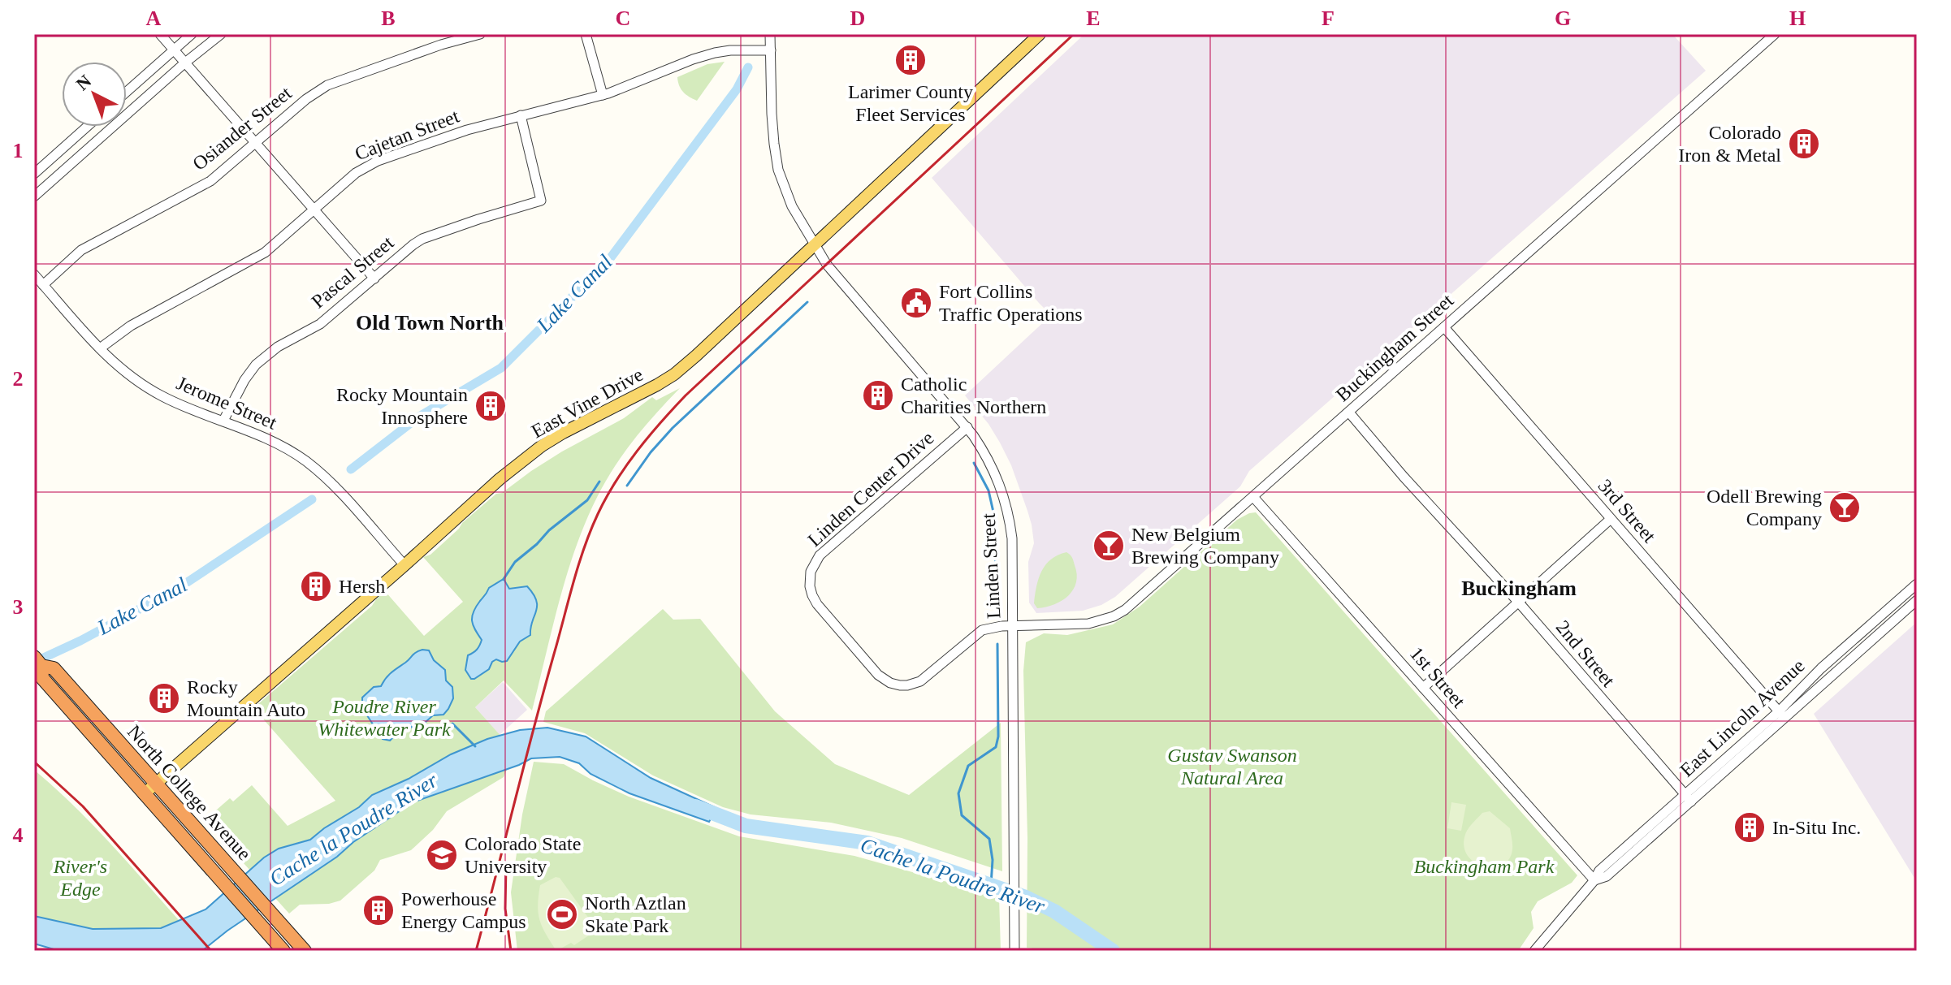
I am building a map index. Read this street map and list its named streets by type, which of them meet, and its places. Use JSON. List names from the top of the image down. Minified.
{"streets":{"highway":["North College Avenue"],"main road":["East Vine Drive"],"street":["Osiander Street","Cajetan Street","Pascal Street","Buckingham Street","Jerome Street","Linden Center Drive","3rd Street","Linden Street","2nd Street","1st Street","East Lincoln Avenue"]},"crossings":[["Osiander Street","Jerome Street"],["Cajetan Street","Pascal Street"],["Cajetan Street","Jerome Street"],["Cajetan Street","Linden Street"],["Pascal Street","Jerome Street"],["Buckingham Street","Linden Center Drive"],["Buckingham Street","3rd Street"],["Buckingham Street","Linden Street"],["Buckingham Street","2nd Street"],["Buckingham Street","1st Street"],["Jerome Street","East Vine Drive"],["East Vine Drive","Linden Street"],["East Vine Drive","North College Avenue"],["Linden Center Drive","Linden Street"],["3rd Street","East Lincoln Avenue"],["2nd Street","East Lincoln Avenue"],["1st Street","East Lincoln Avenue"]],"districts":["Old Town North","Buckingham"],"water":["Lake Canal","Cache la Poudre River"],"parks":["Poudre River Whitewater Park","Gustav Swanson Natural Area","River's Edge","Buckingham Park"],"places":{"building":["Larimer County Fleet Services","Colorado Iron & Metal","Catholic Charities Northern","Rocky Mountain Innosphere","Hersh","Rocky Mountain Auto","In-Situ Inc.","Powerhouse Energy Campus"],"public building":["Fort Collins Traffic Operations"],"bar":["Odell Brewing Company","New Belgium Brewing Company"],"school or university":["Colorado State University"],"sports":["North Aztlan Skate Park"]},"north":"top left","grid":{"columns":["A","B","C","D","E","F","G","H"],"rows":["1","2","3","4"]}}
